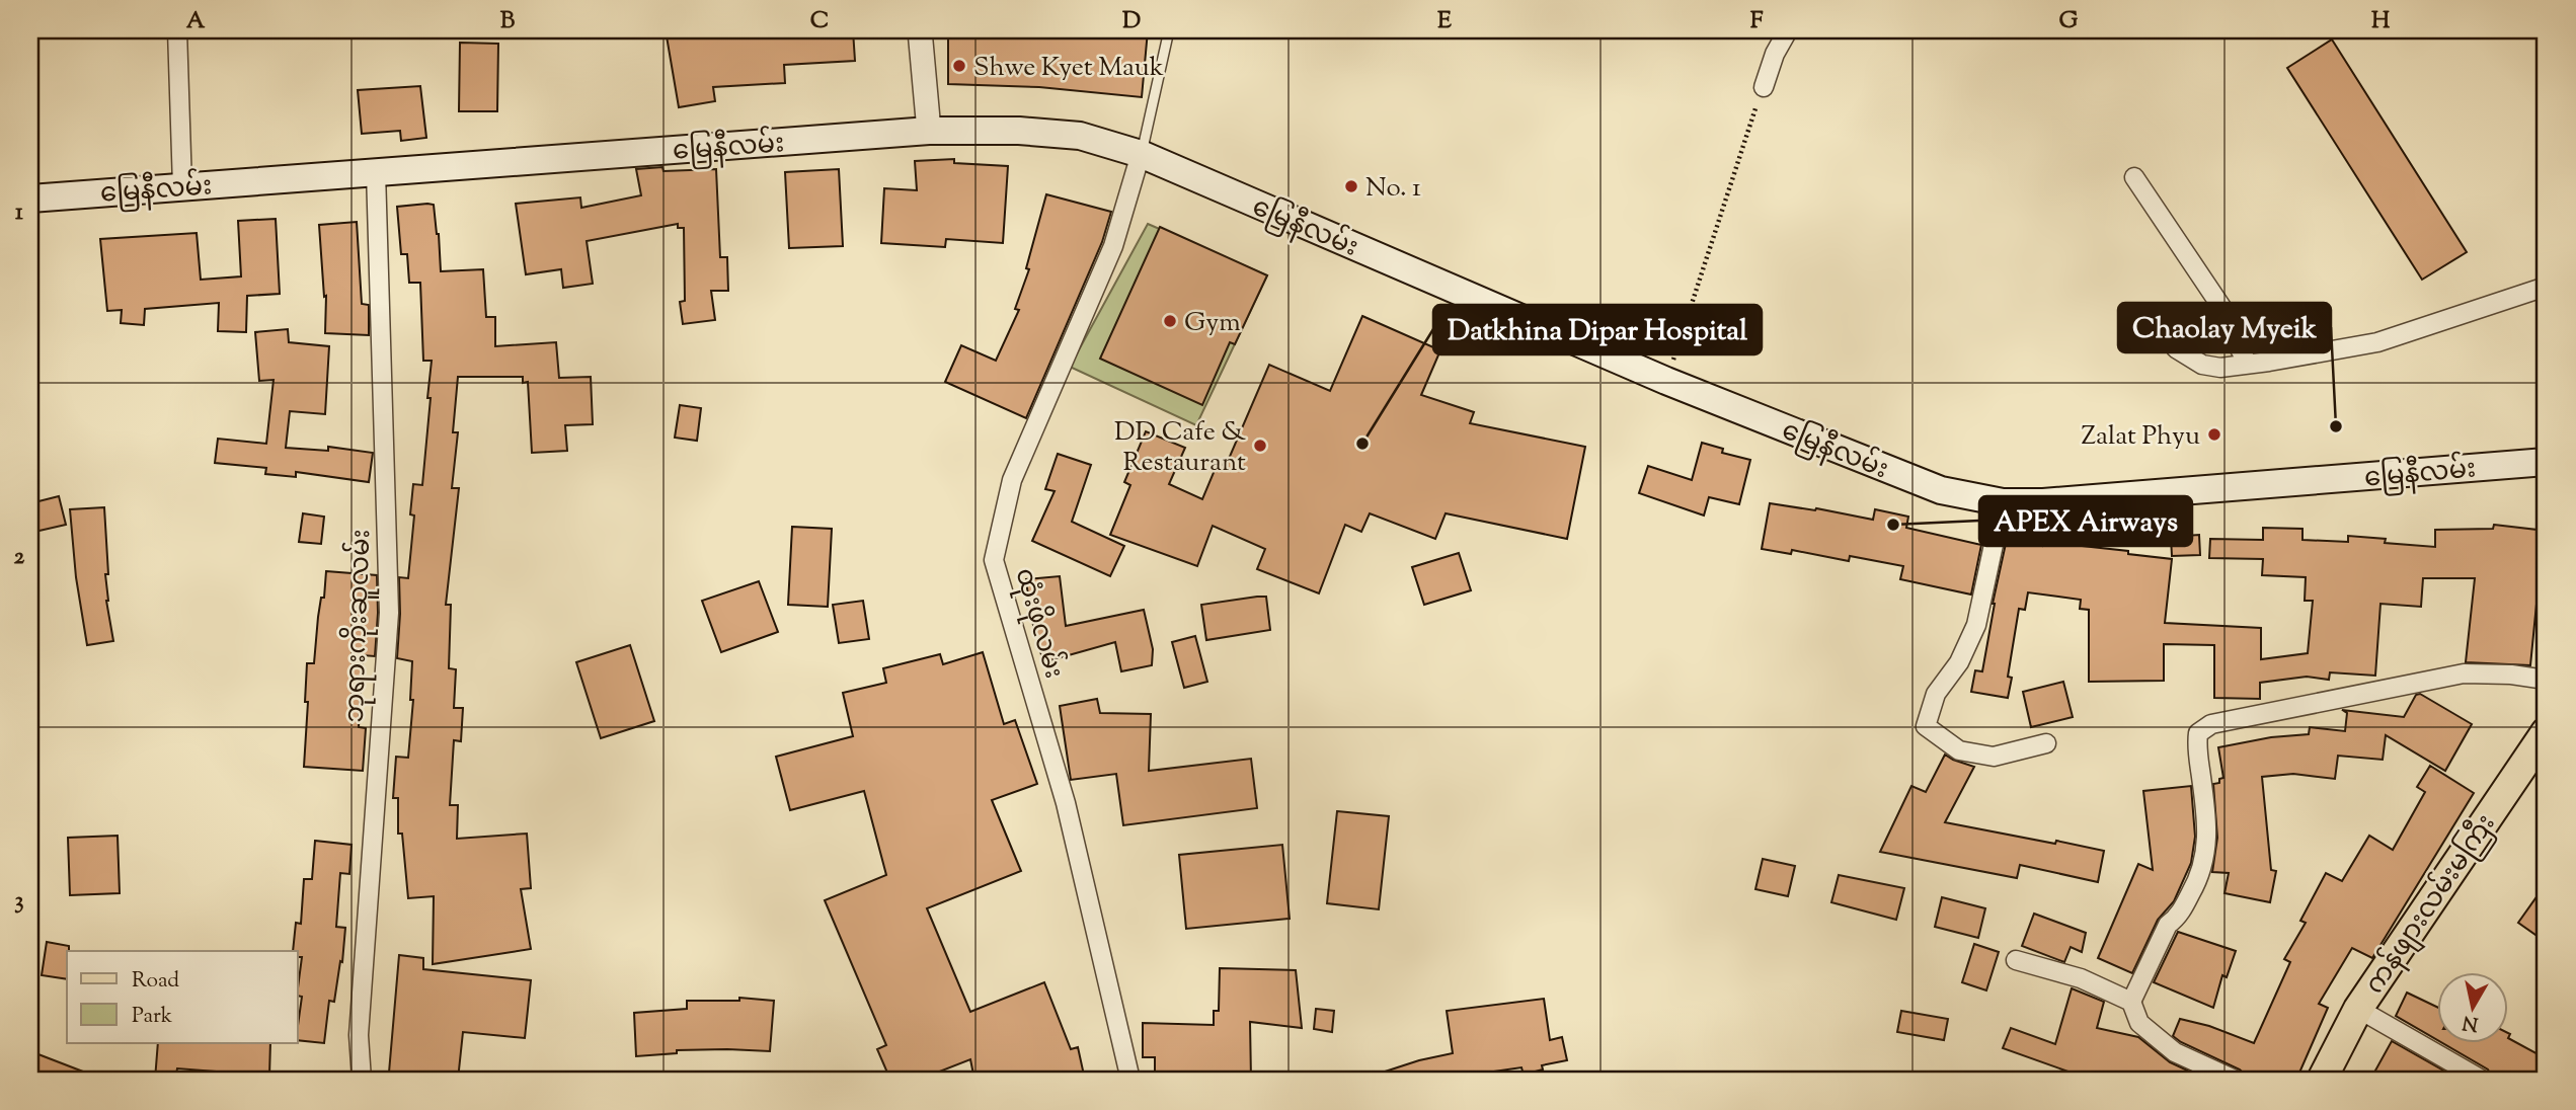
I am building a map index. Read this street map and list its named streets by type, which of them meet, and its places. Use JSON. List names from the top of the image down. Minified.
{"streets":{"main road":["မြေနီလမ်း","ကန်ဖျားလမ်းမကြီး"],"street":["ထုံးဖိုလမ်း","ဘုရားကိုးဆူလမ်း"]},"crossings":[["မြေနီလမ်း","ထုံးဖိုလမ်း"],["မြေနီလမ်း","ဘုရားကိုးဆူလမ်း"]],"places":["Shwe Kyet Mauk","No. 1","Gym","Chaolay Myeik","Zalat Phyu","Datkhina Dipar Hospital","DD Cafe & Restaurant","APEX Airways"],"legend":["Road","Park"],"north":"bottom","grid":{"columns":["A","B","C","D","E","F","G","H"],"rows":["1","2","3"]}}
